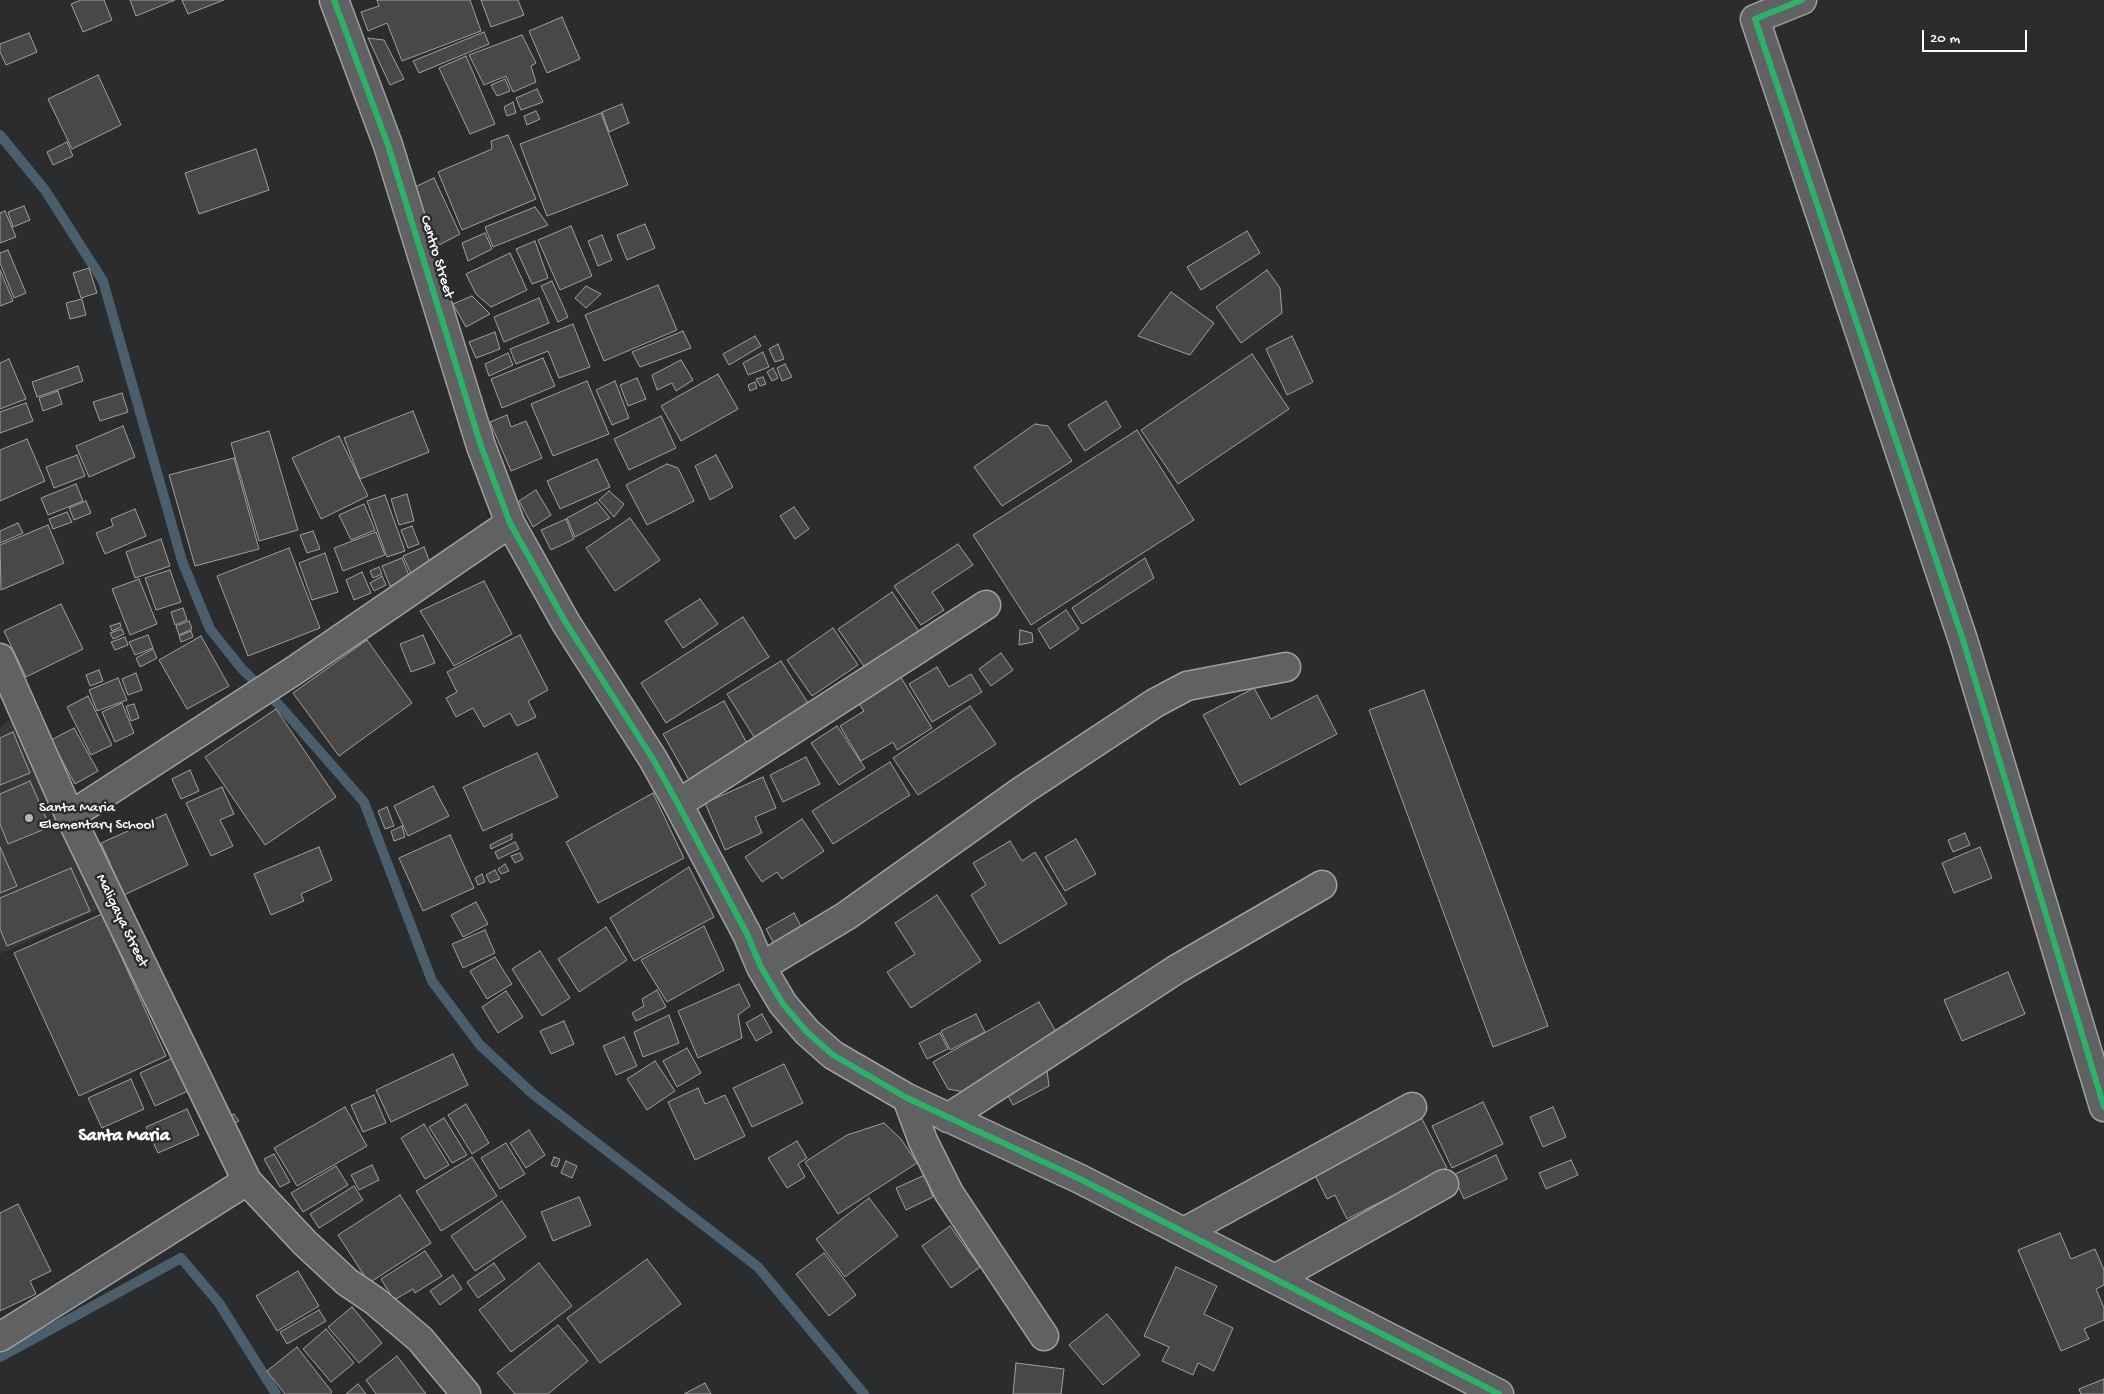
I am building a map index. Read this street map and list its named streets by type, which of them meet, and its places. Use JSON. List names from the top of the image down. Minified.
{"streets":{"street":["Centro Street","Maligaya Street"]},"districts":["Santa Maria"],"places":["Santa Maria Elementary School"],"scale_bar":"20 m"}
